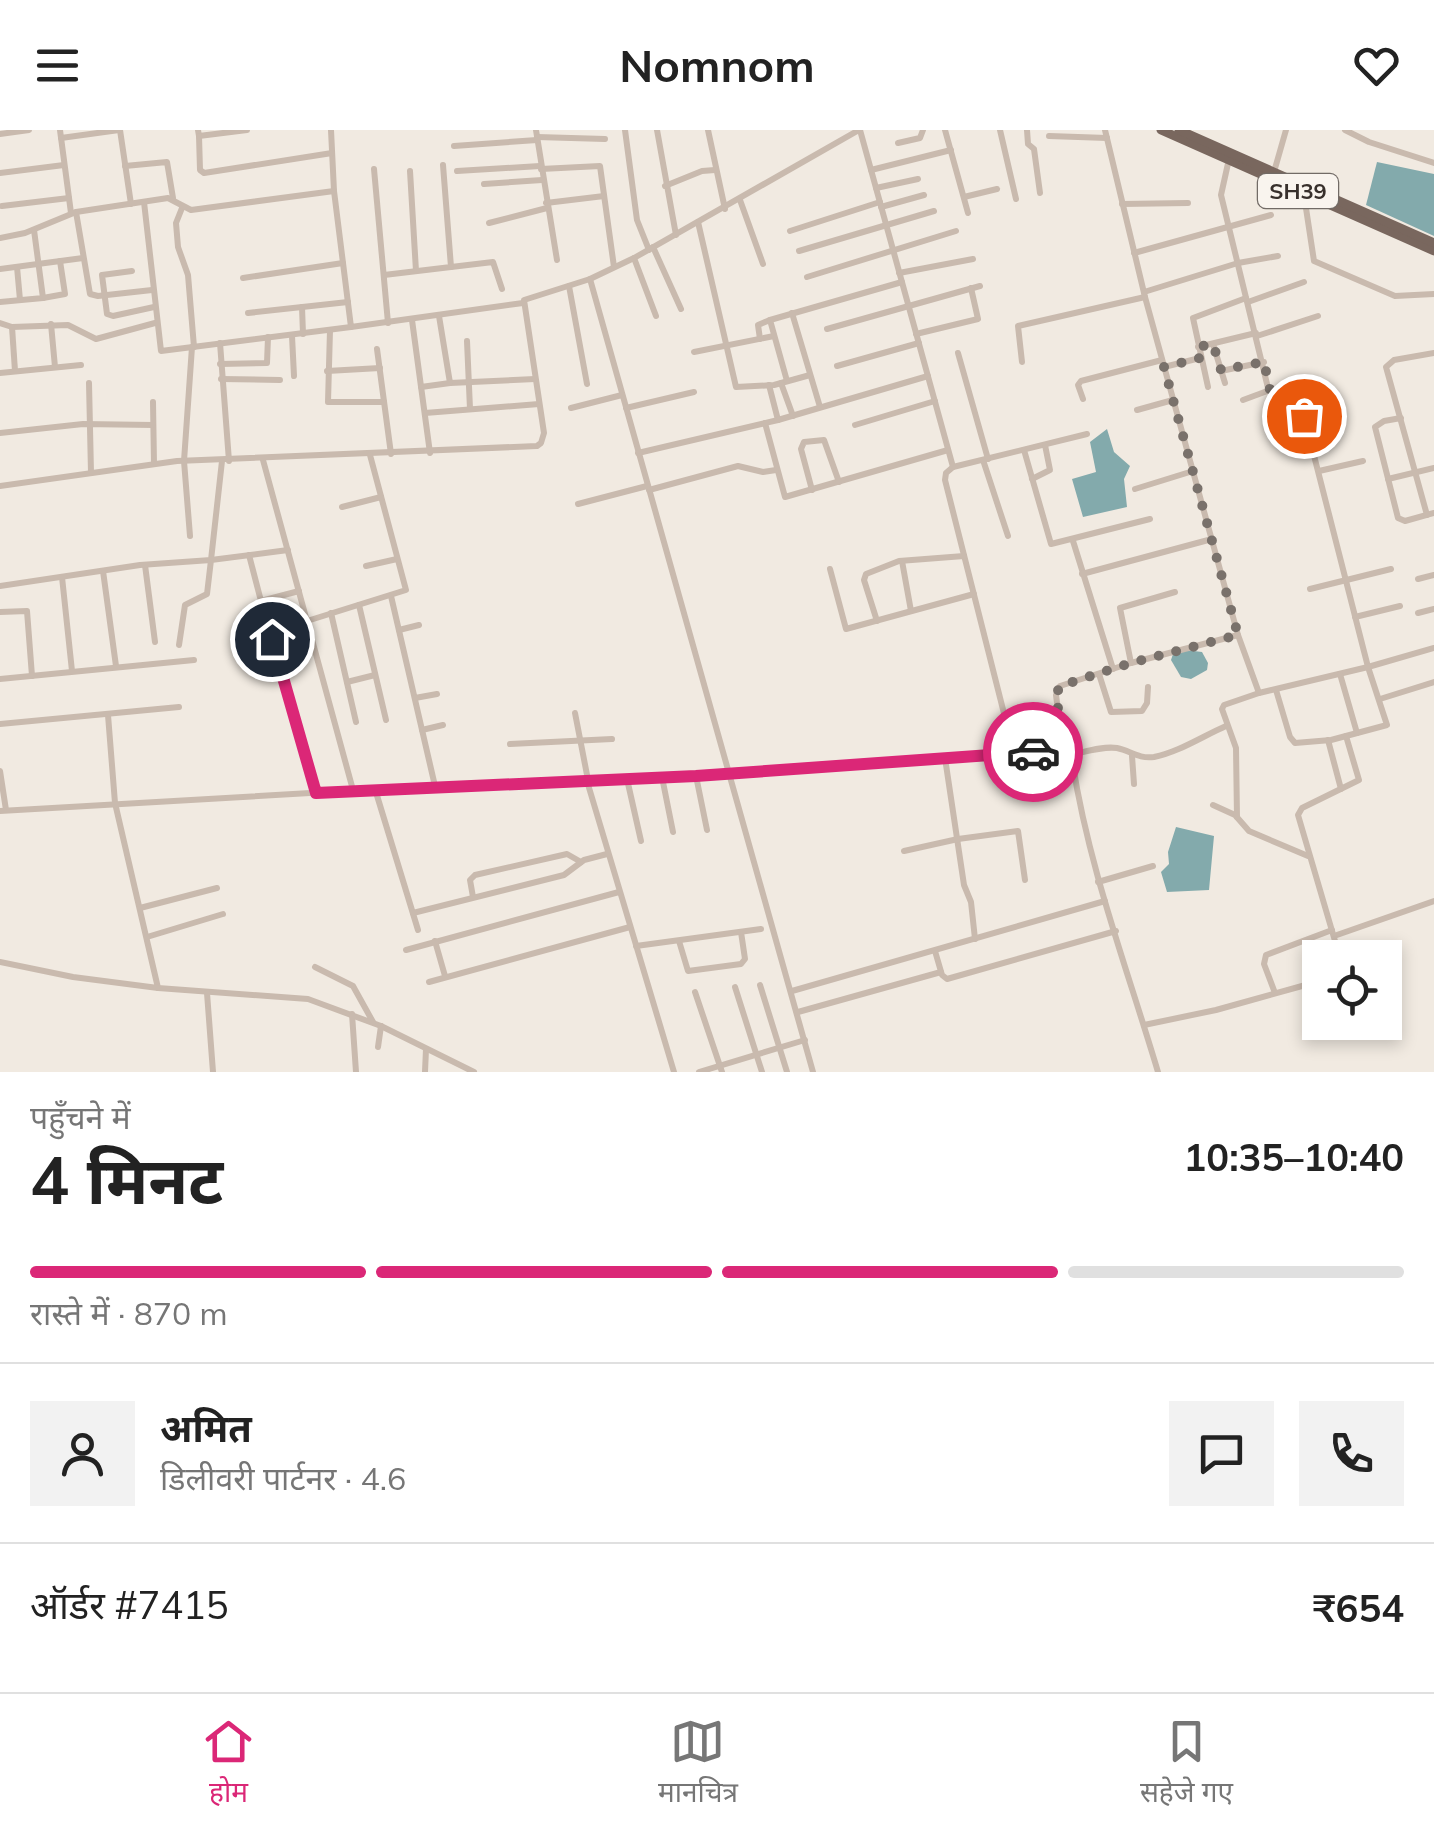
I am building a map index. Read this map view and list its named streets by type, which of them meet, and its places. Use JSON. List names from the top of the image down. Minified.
{"streets":{"main road":["SH39"]},"page":{"header":"Nomnom","heading":["4 मिनट","पहुँचने में","10:35–10:40"],"panel":["अमित","डिलीवरी पार्टनर · 4.6","ऑर्डर #7415","₹654"],"bar":"रास्ते में · 870 m","tabs":["होम","मानचित्र","सहेजे गए"]}}
